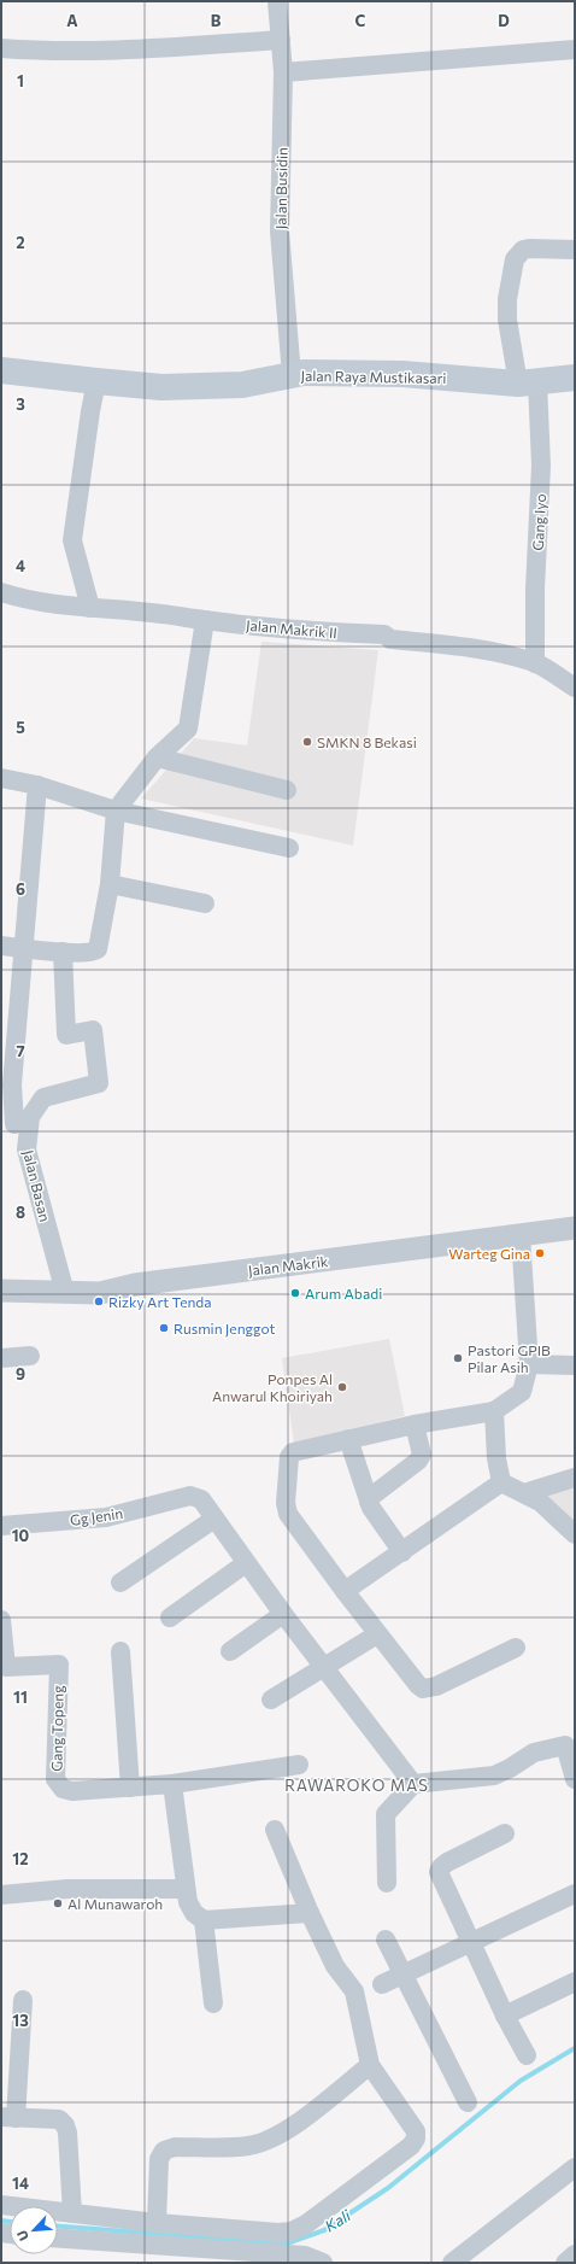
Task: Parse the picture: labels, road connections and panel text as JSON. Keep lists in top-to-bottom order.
{
  "streets": {
    "main road": ["Jalan Raya Mustikasari"],
    "street": [
      "Jalan Busidin",
      "Gang Iyo",
      "Jalan Makrik II",
      "Jalan Basan",
      "Jalan Makrik",
      "Gg Jenin",
      "Gang Topeng"
    ]
  },
  "crossings": [
    ["Jalan Busidin", "Jalan Raya Mustikasari"],
    ["Jalan Raya Mustikasari", "Gang Iyo"],
    ["Gang Iyo", "Jalan Makrik II"],
    ["Jalan Basan", "Jalan Makrik"]
  ],
  "districts": ["RAWAROKO MAS"],
  "water": ["Kali"],
  "places": [
    "SMKN 8 Bekasi",
    "Warteg Gina",
    "Arum Abadi",
    "Rizky Art Tenda",
    "Rusmin Jenggot",
    "Pastori GPIB Pilar Asih",
    "Ponpes Al Anwarul Khoiriyah",
    "Al Munawaroh"
  ],
  "north": "bottom left",
  "grid": {
    "columns": [
      "A",
      "B",
      "C",
      "D"
    ],
    "rows": [
      "1",
      "2",
      "3",
      "4",
      "5",
      "6",
      "7",
      "8",
      "9",
      "10",
      "11",
      "12",
      "13",
      "14"
    ]
  }
}
